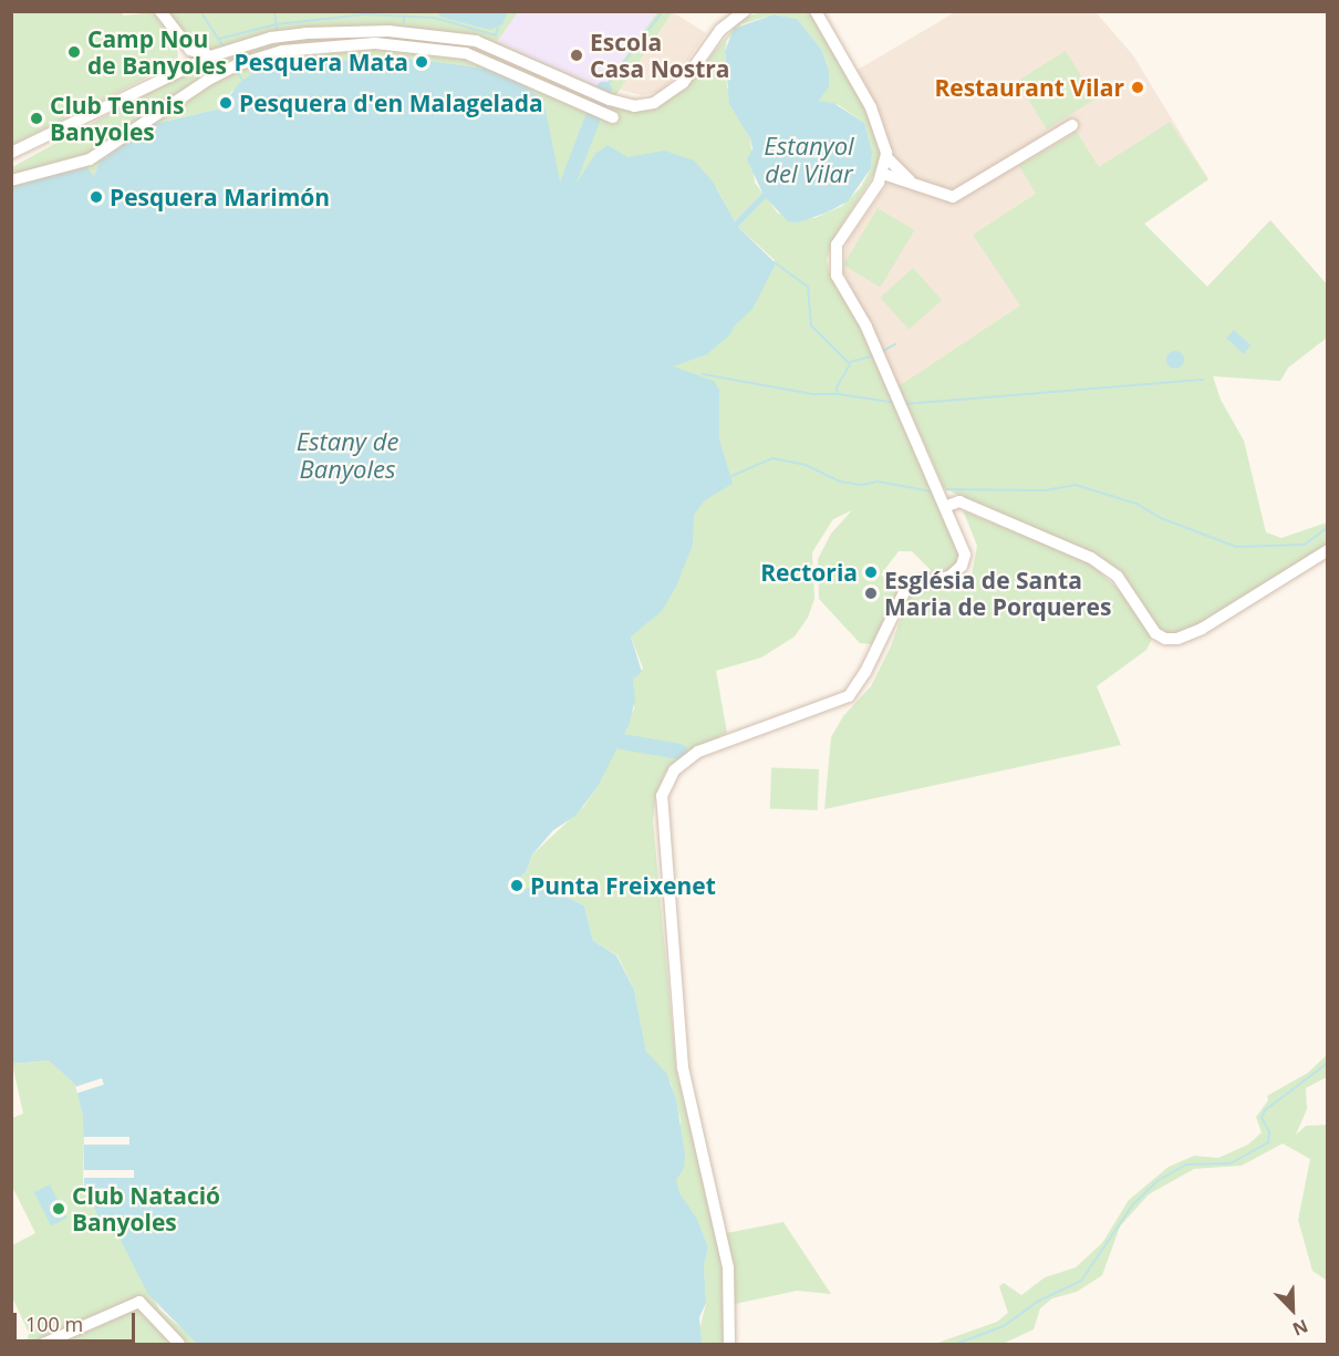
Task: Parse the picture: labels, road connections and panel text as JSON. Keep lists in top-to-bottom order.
{
  "water": ["Estanyol del Vilar", "Estany de Banyoles"],
  "places": [
    "Camp Nou de Banyoles",
    "Escola Casa Nostra",
    "Pesquera Mata",
    "Restaurant Vilar",
    "Pesquera d'en Malagelada",
    "Club Tennis Banyoles",
    "Pesquera Marimón",
    "Rectoria",
    "Església de Santa Maria de Porqueres",
    "Punta Freixenet",
    "Club Natació Banyoles"
  ],
  "scale_bar": "100 m",
  "north": "bottom right"
}
